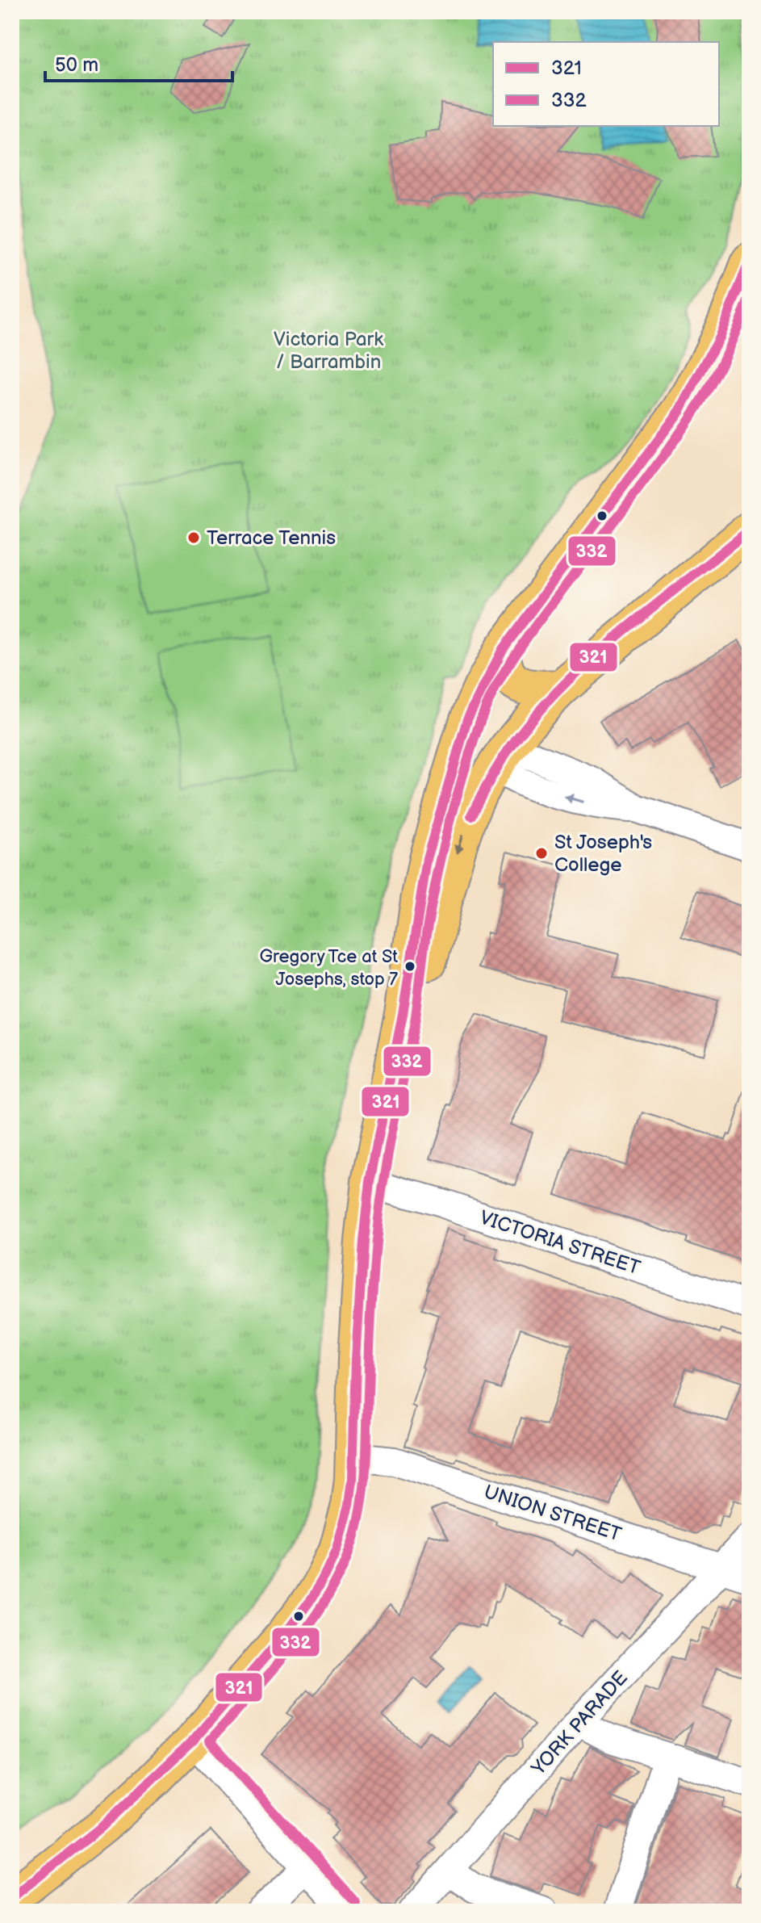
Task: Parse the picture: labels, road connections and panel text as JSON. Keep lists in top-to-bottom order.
{
  "streets": {
    "street": ["VICTORIA STREET", "UNION STREET", "YORK PARADE"]
  },
  "crossings": [
    ["UNION STREET", "YORK PARADE"]
  ],
  "parks": ["Victoria Park / Barrambin"],
  "places": ["Terrace Tennis", "St Joseph's College", "Gregory Tce at St Josephs, stop 7"],
  "lines": ["transit line 321", "transit line 332"],
  "legend": ["321", "332"],
  "scale_bar": "50 m"
}
